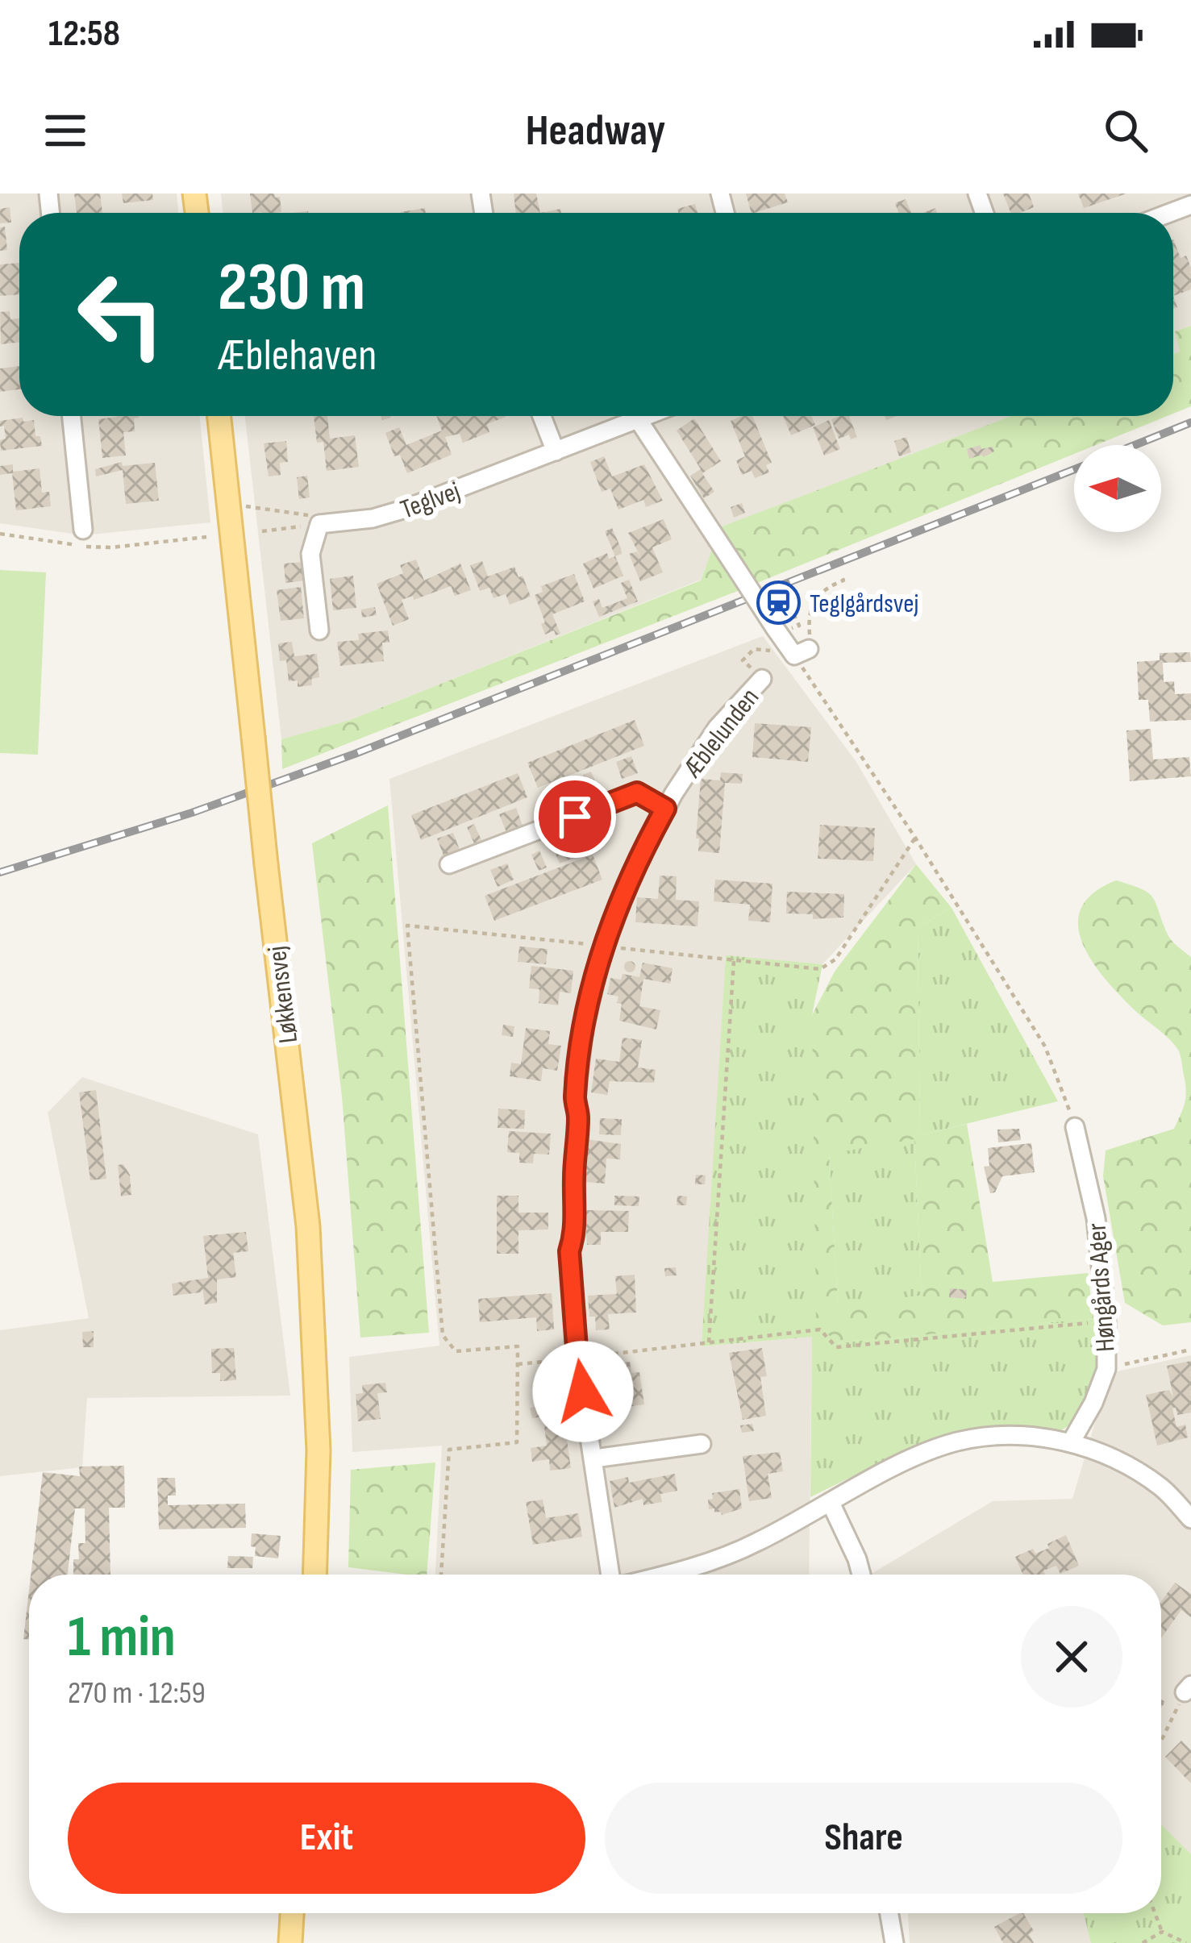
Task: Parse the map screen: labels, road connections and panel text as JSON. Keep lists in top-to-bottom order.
{
  "streets": {
    "main road": ["Løkkensvej"],
    "street": ["Teglvej", "Æblelunden", "Høngårds Ager"]
  },
  "places": {
    "station": ["Teglgårdsvej"]
  },
  "north": "left",
  "page": {
    "status": "12:58",
    "header": "Headway",
    "turn": ["230 m", "Æblehaven"],
    "heading": ["1 min", "270 m · 12:59"],
    "buttons": ["Exit", "Share"]
  }
}
